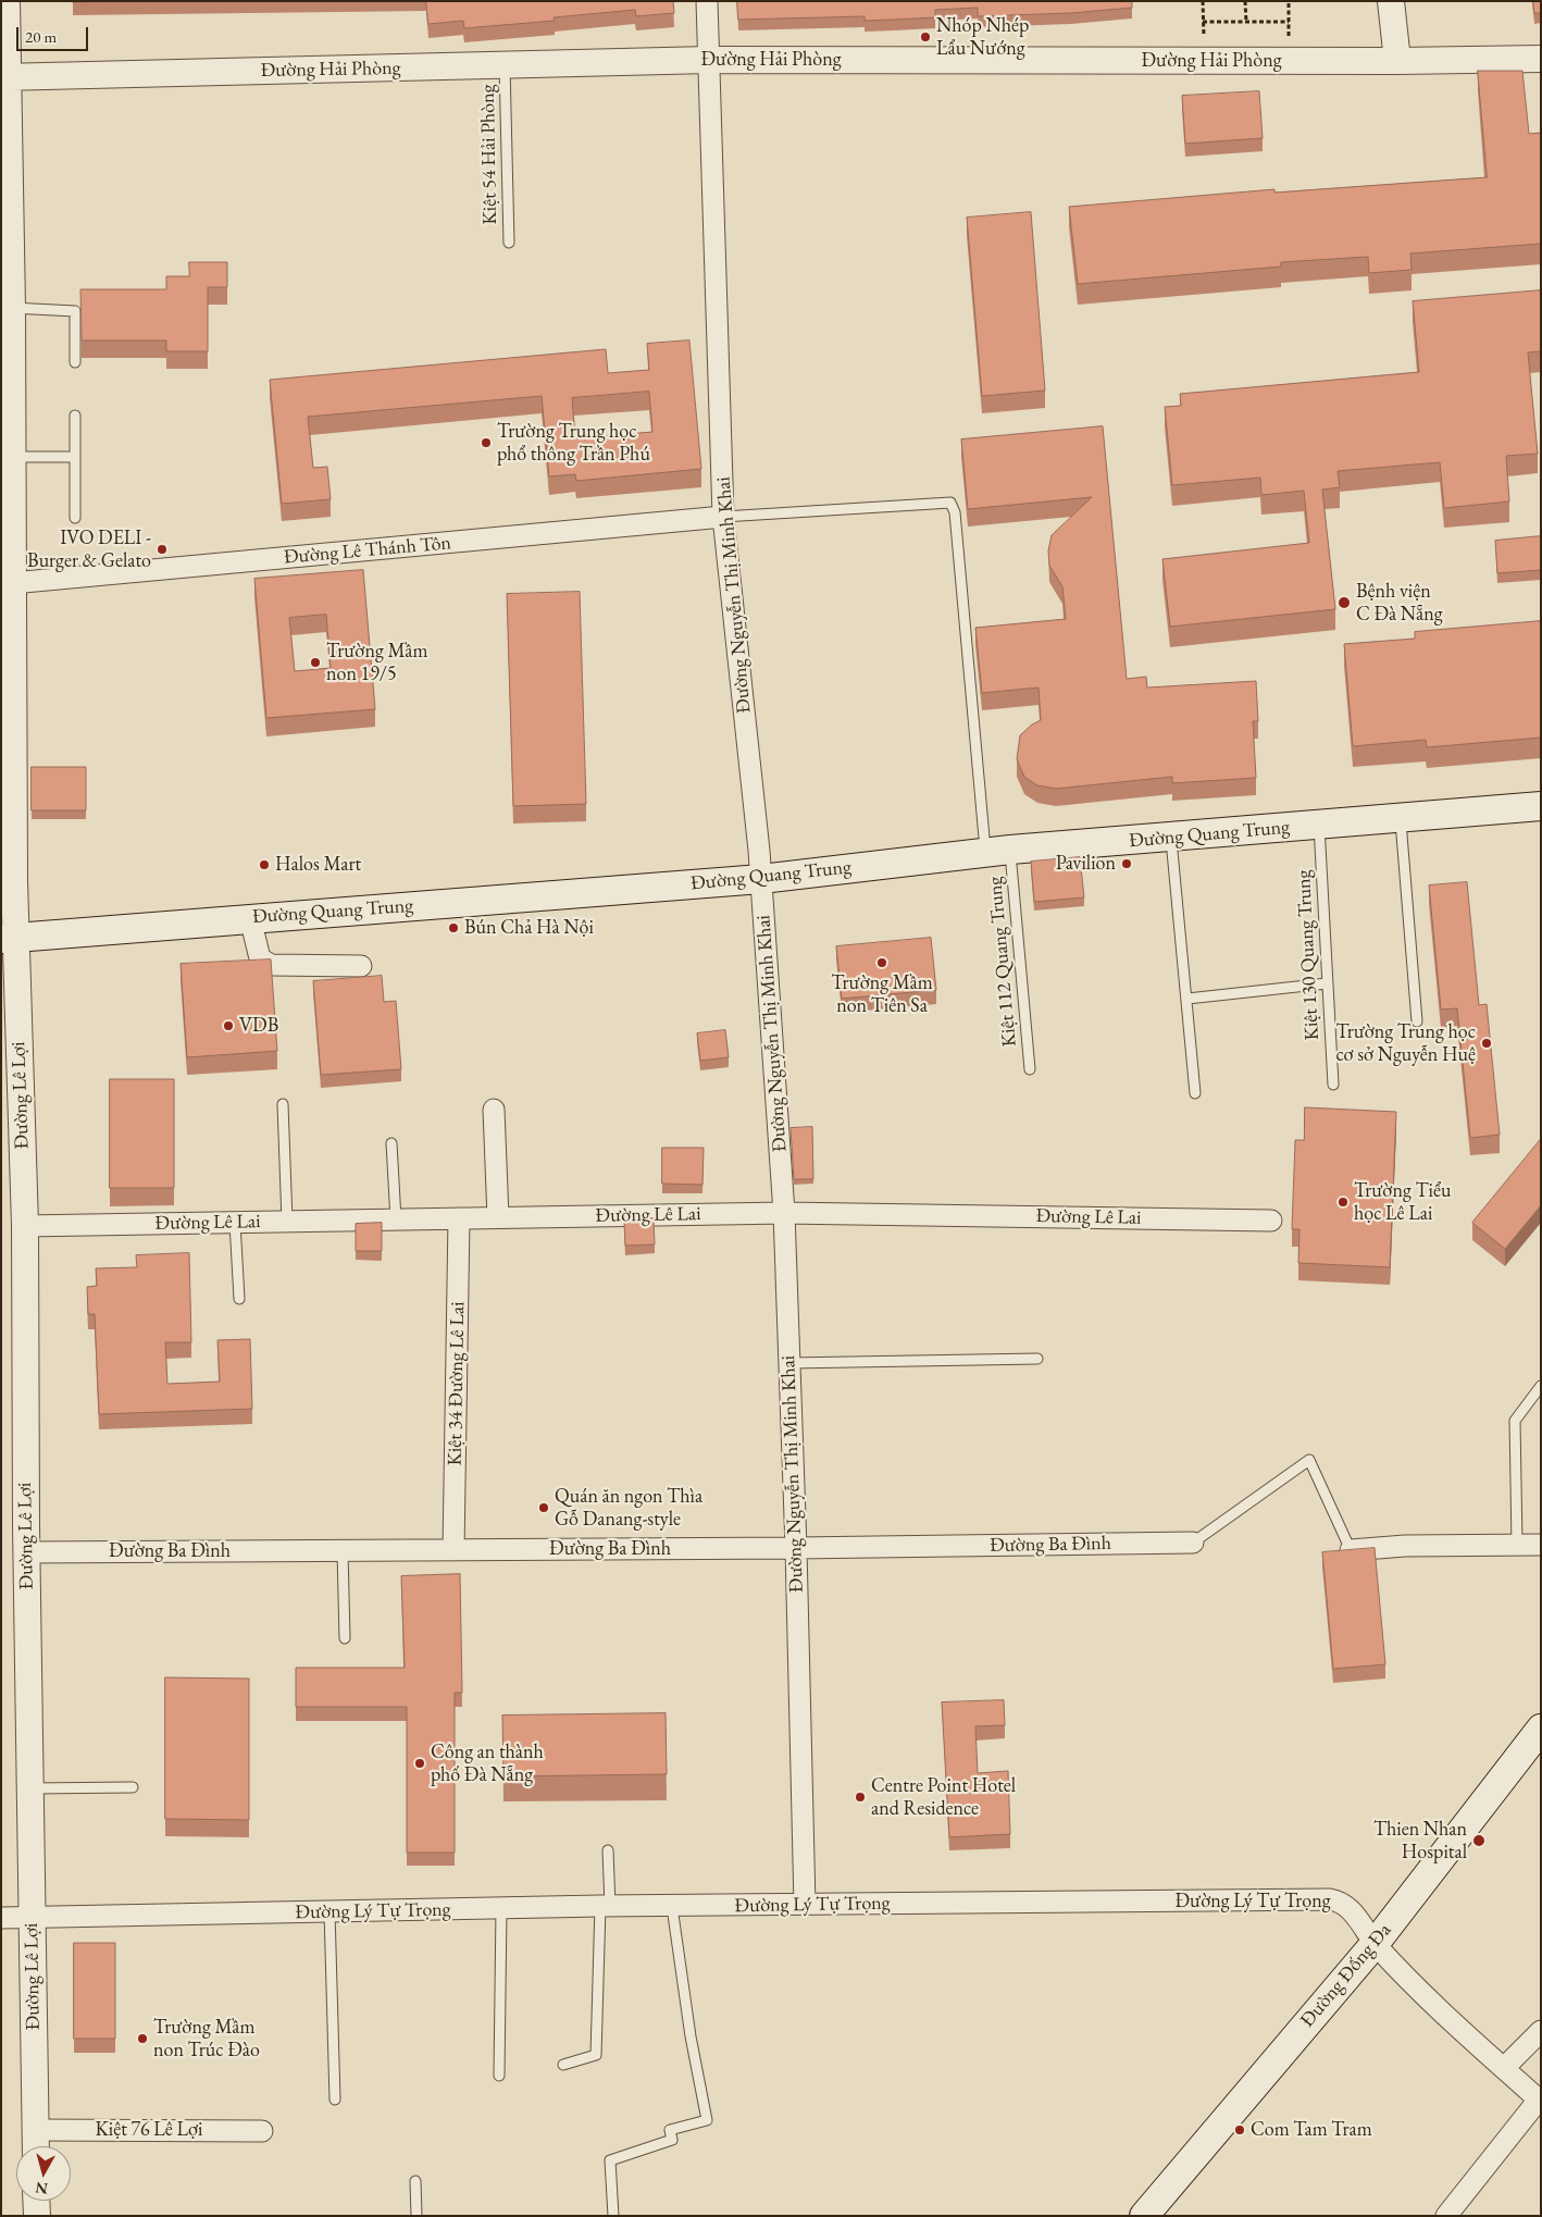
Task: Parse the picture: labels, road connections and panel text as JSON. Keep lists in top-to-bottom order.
{
  "streets": {
    "main road": ["Đường Quang Trung", "Đường Đống Đa"],
    "street": [
      "Đường Hải Phòng",
      "Đường Lê Thánh Tôn",
      "Đường Nguyễn Thị Minh Khai",
      "Đường Lê Lợi",
      "Đường Lê Lai",
      "Kiệt 34 Đường Lê Lai",
      "Đường Ba Đình",
      "Đường Lý Tự Trọng",
      "Kiệt 76 Lê Lợi"
    ],
    "lane": ["Kiệt 54 Hải Phòng", "Kiệt 130 Quang Trung", "Kiệt 112 Quang Trung"]
  },
  "crossings": [
    ["Đường Hải Phòng", "Kiệt 54 Hải Phòng"],
    ["Đường Hải Phòng", "Đường Nguyễn Thị Minh Khai"],
    ["Đường Hải Phòng", "Đường Lê Lợi"],
    ["Đường Lê Thánh Tôn", "Đường Nguyễn Thị Minh Khai"],
    ["Đường Lê Thánh Tôn", "Kiệt 112 Quang Trung"],
    ["Đường Lê Thánh Tôn", "Đường Lê Lợi"],
    ["Đường Nguyễn Thị Minh Khai", "Đường Quang Trung"],
    ["Đường Nguyễn Thị Minh Khai", "Kiệt 112 Quang Trung"],
    ["Đường Nguyễn Thị Minh Khai", "Đường Lê Lai"],
    ["Đường Nguyễn Thị Minh Khai", "Đường Ba Đình"],
    ["Đường Nguyễn Thị Minh Khai", "Đường Lý Tự Trọng"],
    ["Đường Quang Trung", "Kiệt 130 Quang Trung"],
    ["Đường Quang Trung", "Kiệt 112 Quang Trung"],
    ["Đường Quang Trung", "Đường Lê Lợi"],
    ["Đường Lê Lợi", "Đường Lê Lai"],
    ["Đường Lê Lợi", "Đường Ba Đình"],
    ["Đường Lê Lợi", "Đường Lý Tự Trọng"],
    ["Đường Lê Lợi", "Kiệt 76 Lê Lợi"],
    ["Đường Lê Lai", "Kiệt 34 Đường Lê Lai"],
    ["Kiệt 34 Đường Lê Lai", "Đường Ba Đình"],
    ["Đường Lý Tự Trọng", "Đường Đống Đa"]
  ],
  "places": [
    "Nhóp Nhép Lẩu Nướng",
    "Trường Trung học phổ thông Trần Phú",
    "IVO DELI - Burger & Gelato",
    "Bệnh viện C Đà Nẵng",
    "Trường Mầm non 19/5",
    "Pavilion",
    "Halos Mart",
    "Bún Chả Hà Nội",
    "Trường Mầm non Tiên Sa",
    "VDB",
    "Trường Trung học cơ sở Nguyễn Huệ",
    "Trường Tiểu học Lê Lai",
    "Quán ăn ngon Thìa Gỗ Danang-style",
    "Công an thành phố Đà Nẵng",
    "Centre Point Hotel and Residence",
    "Thien Nhan Hospital",
    "Trường Mầm non Trúc Đào",
    "Com Tam Tram"
  ],
  "scale_bar": "20 m",
  "north": "bottom"
}
